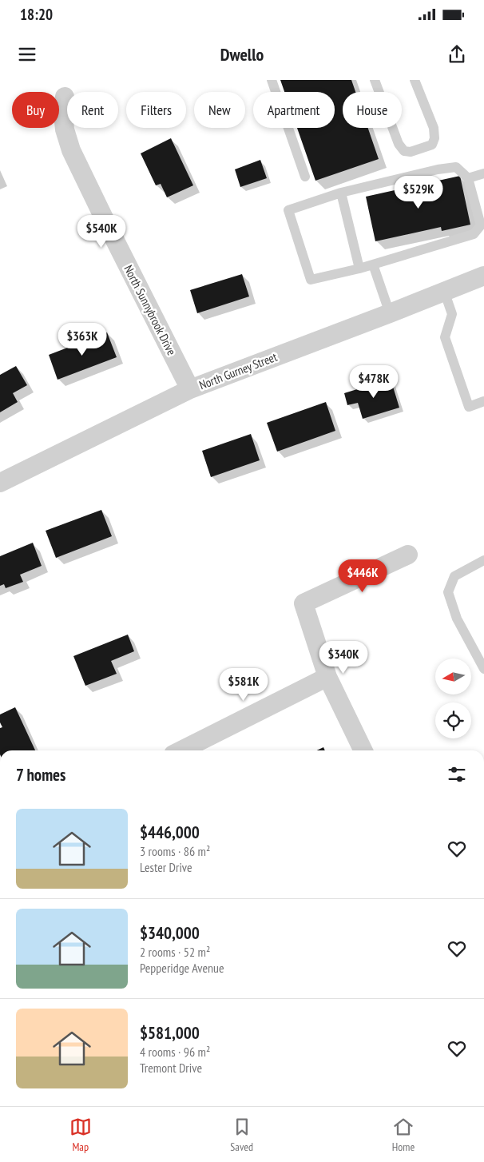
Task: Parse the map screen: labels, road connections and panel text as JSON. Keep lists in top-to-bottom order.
{
  "streets": {
    "street": ["North Sunnybrook Drive", "North Gurney Street"]
  },
  "crossings": [
    ["North Sunnybrook Drive", "North Gurney Street"]
  ],
  "north": "left",
  "page": {
    "status": "18:20",
    "header": "Dwello",
    "chip": [
      "Buy",
      "Rent",
      "Filters",
      "New",
      "Apartment",
      "House"
    ],
    "price": [
      "$529K",
      "$540K",
      "$363K",
      "$478K",
      "$446K",
      "$340K",
      "$581K"
    ],
    "heading": "7 homes",
    "list": [
      {
        "name": "$446,000",
        "note": "3 rooms · 86 m² · Lester Drive"
      },
      {
        "name": "$340,000",
        "note": "2 rooms · 52 m² · Pepperidge Avenue"
      },
      {
        "name": "$581,000",
        "note": "4 rooms · 96 m² · Tremont Drive"
      }
    ],
    "tabs": ["Map", "Saved", "Home"]
  }
}
